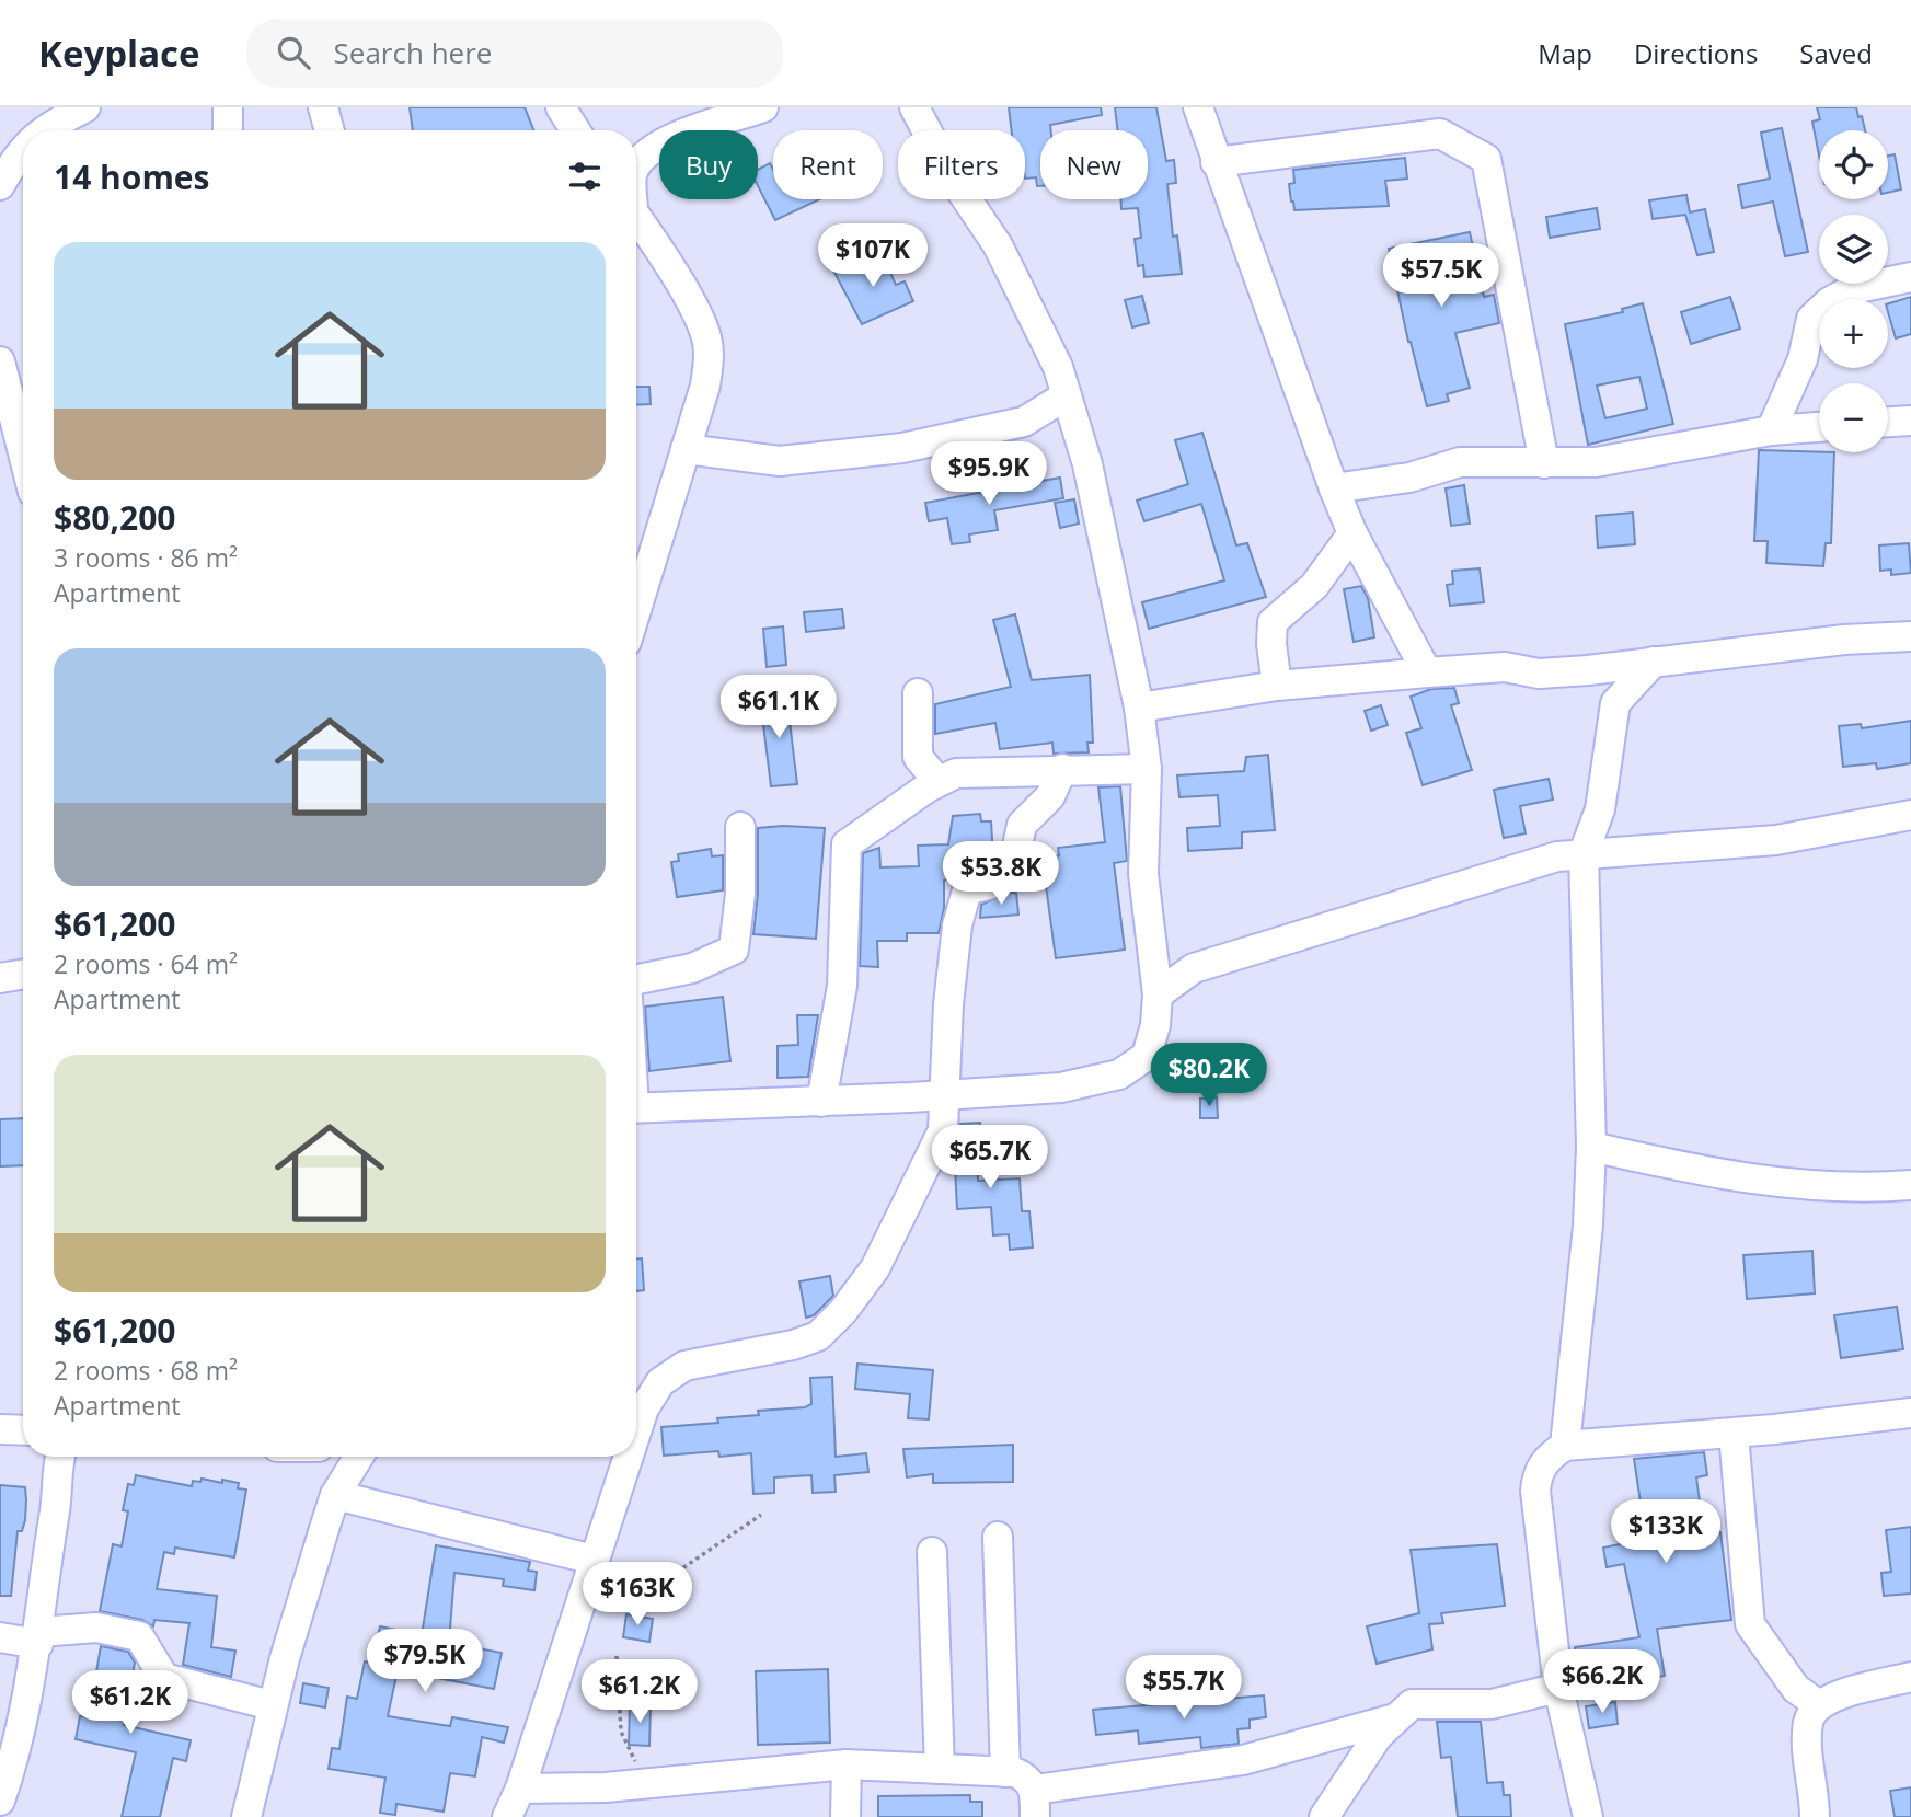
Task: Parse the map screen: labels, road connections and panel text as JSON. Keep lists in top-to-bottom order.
{
  "page": {
    "header": "Keyplace",
    "search": "Search here",
    "nav": ["Map", "Directions", "Saved"],
    "map_buttons": ["+", "−"],
    "chip": [
      "Buy",
      "Rent",
      "Filters",
      "New"
    ],
    "heading": "14 homes",
    "list": [
      {
        "name": "$80,200",
        "note": "3 rooms · 86 m² · Apartment"
      },
      {
        "name": "$61,200",
        "note": "2 rooms · 64 m² · Apartment"
      },
      {
        "name": "$61,200",
        "note": "2 rooms · 68 m² · Apartment"
      }
    ],
    "price": [
      "$107K",
      "$57.5K",
      "$95.9K",
      "$61.1K",
      "$53.8K",
      "$80.2K",
      "$65.7K",
      "$133K",
      "$163K",
      "$79.5K",
      "$66.2K",
      "$55.7K",
      "$61.2K",
      "$61.2K"
    ]
  }
}
